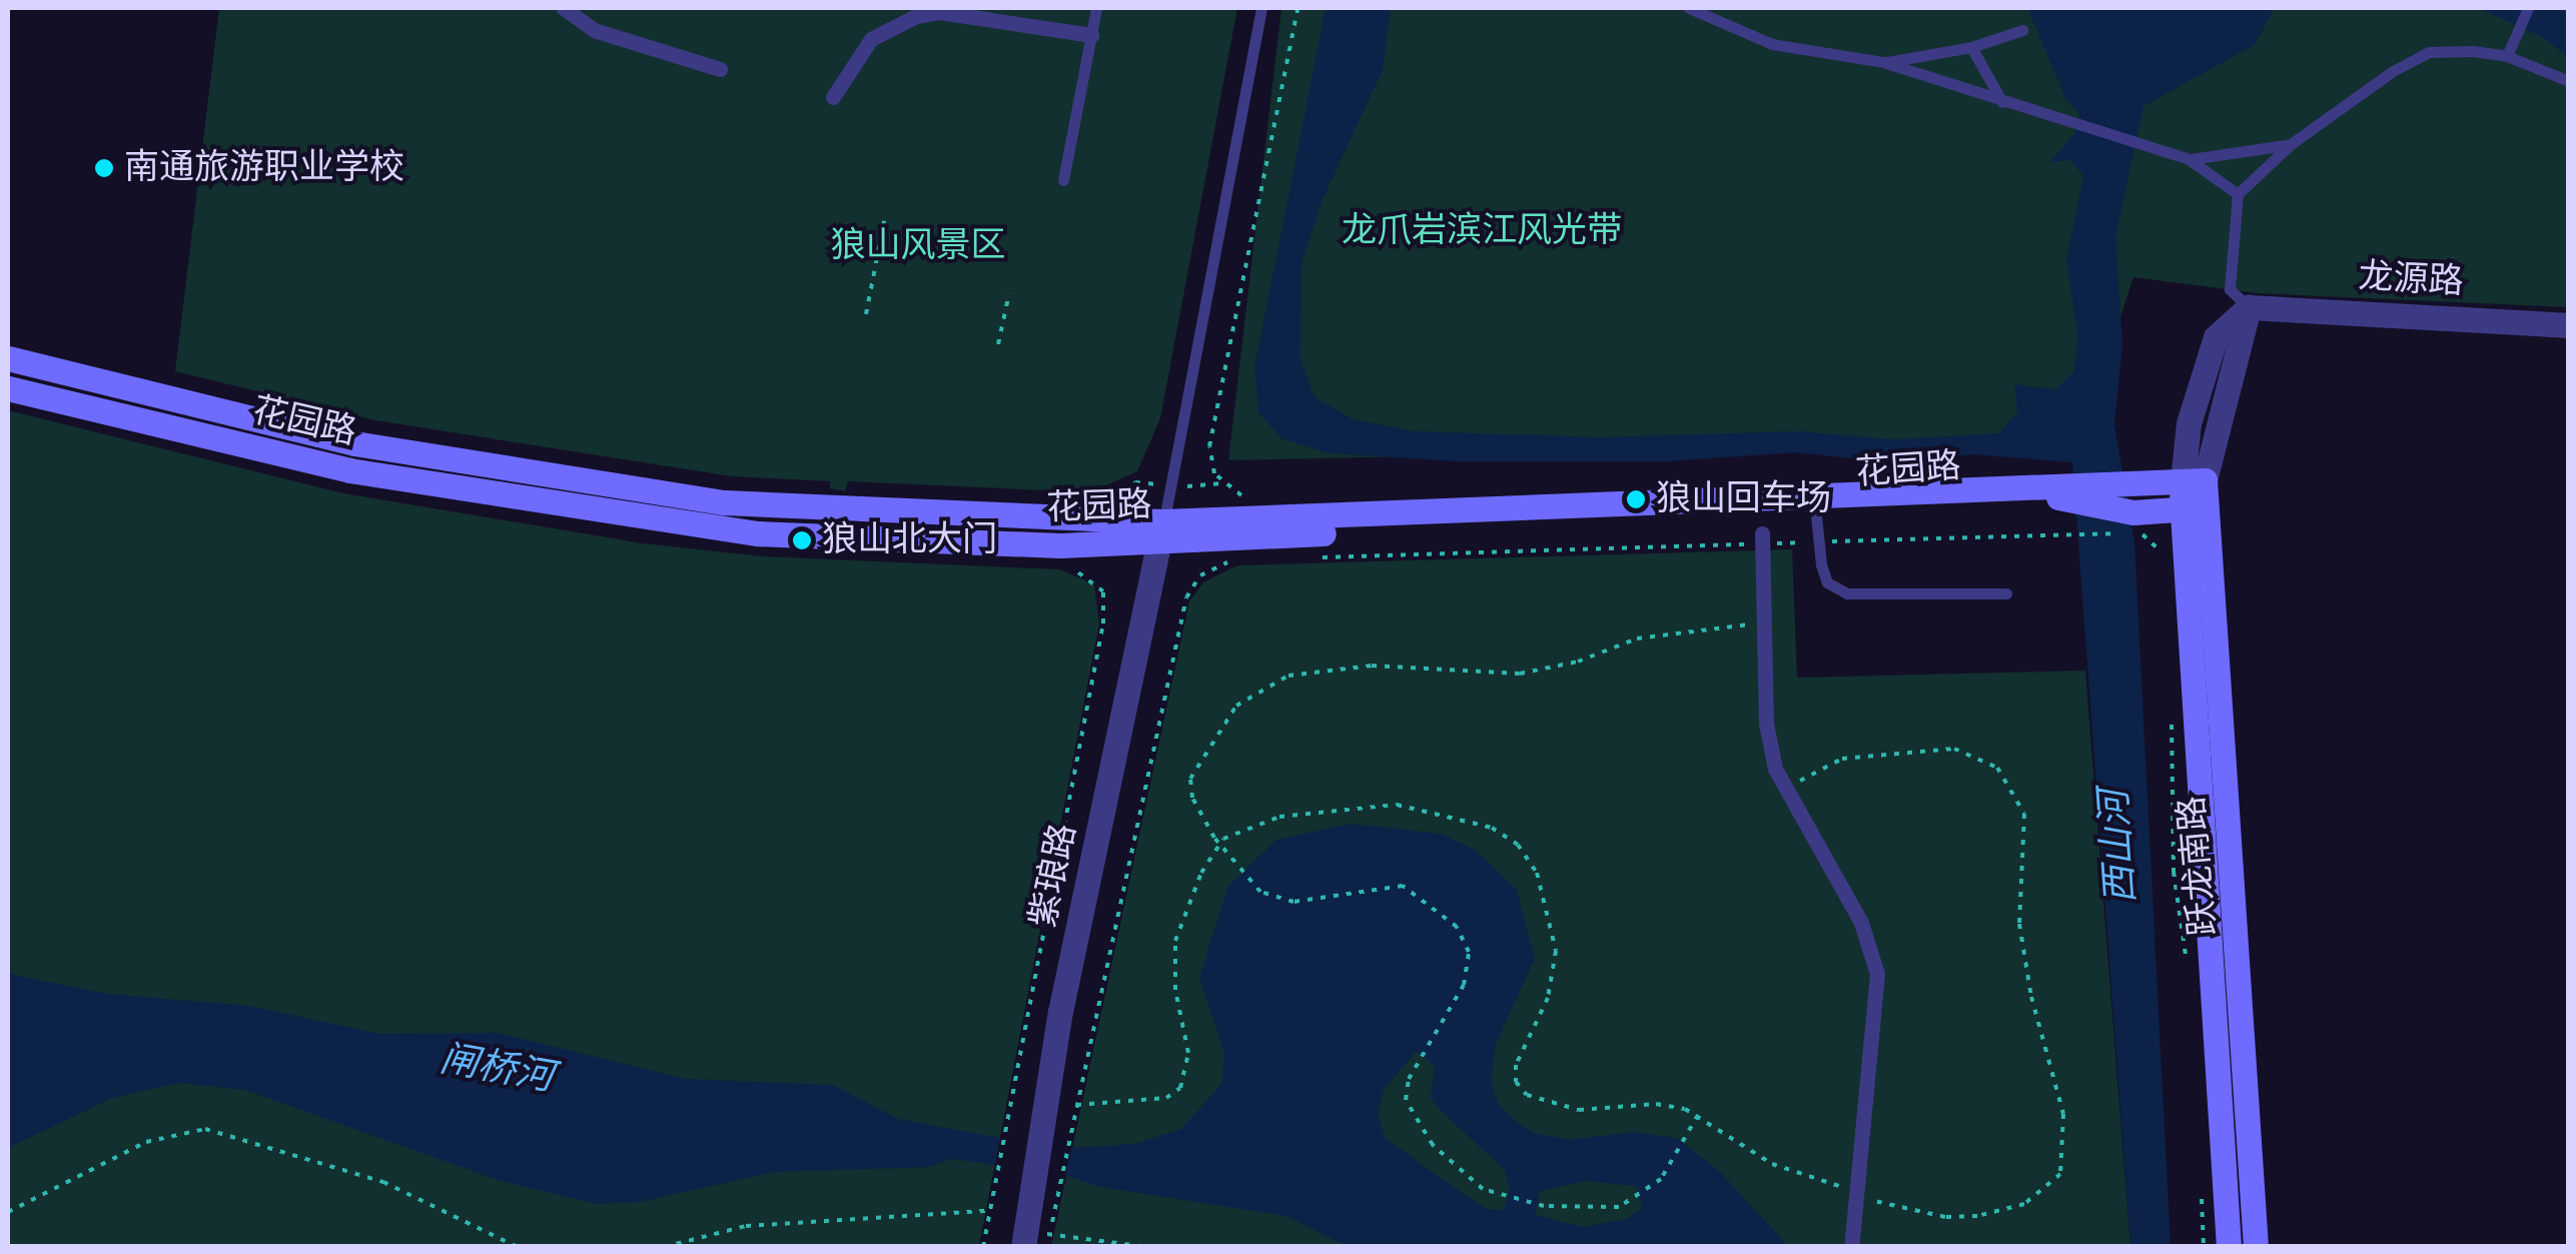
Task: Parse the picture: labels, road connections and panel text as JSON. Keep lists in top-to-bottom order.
{
  "streets": {
    "main road": ["花园路", "跃龙南路"],
    "street": ["龙源路", "紫琅路"]
  },
  "crossings": [
    ["花园路", "跃龙南路"],
    ["花园路", "紫琅路"]
  ],
  "water": ["西山河", "闸桥河"],
  "parks": ["龙爪岩滨江风光带", "狼山风景区"],
  "places": ["南通旅游职业学校", "狼山回车场", "狼山北大门"]
}
